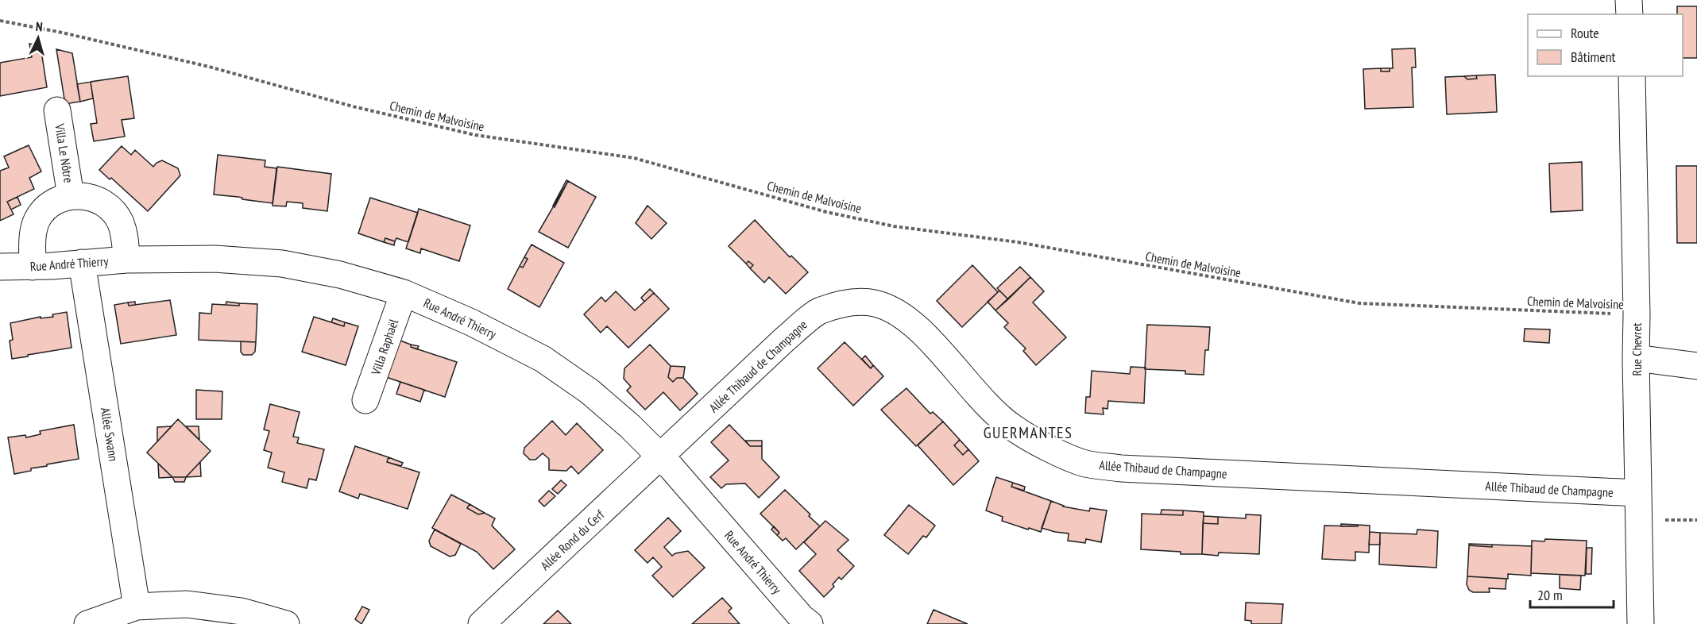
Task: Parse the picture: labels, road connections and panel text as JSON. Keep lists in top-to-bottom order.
{
  "streets": {
    "street": [
      "Villa Le Nôtre",
      "Rue André Thierry",
      "Villa Raphaël",
      "Rue Chevret",
      "Allée Thibaud de Champagne",
      "Allée Swann",
      "Allée Rond du Cerf"
    ],
    "path": ["Chemin de Malvoisine"]
  },
  "crossings": [
    ["Chemin de Malvoisine", "Rue Chevret"],
    ["Villa Le Nôtre", "Rue André Thierry"],
    ["Rue André Thierry", "Villa Raphaël"],
    ["Rue André Thierry", "Allée Thibaud de Champagne"],
    ["Rue André Thierry", "Allée Swann"],
    ["Rue André Thierry", "Allée Rond du Cerf"],
    ["Rue Chevret", "Allée Thibaud de Champagne"],
    ["Allée Thibaud de Champagne", "Allée Rond du Cerf"]
  ],
  "districts": ["GUERMANTES"],
  "legend": ["Route", "Bâtiment"],
  "scale_bar": "20 m",
  "north": "top"
}
